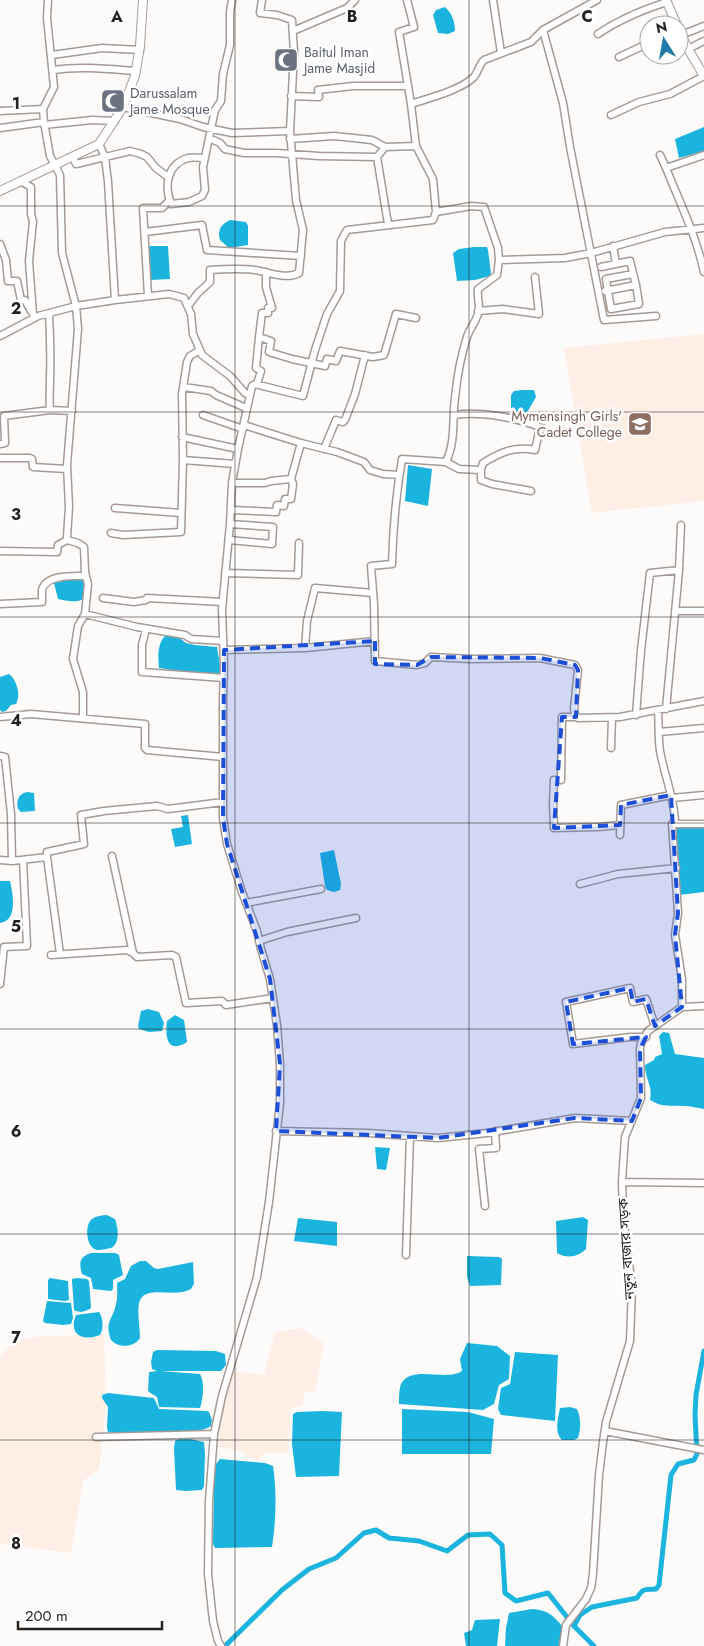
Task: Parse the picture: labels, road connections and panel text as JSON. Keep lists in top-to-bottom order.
{
  "streets": {
    "street": ["নতুন বাজার সড়ক"]
  },
  "places": {
    "mosque": ["Baitul Iman Jame Masjid", "Darussalam Jame Mosque"],
    "school or university": ["Mymensingh Girls' Cadet College"]
  },
  "scale_bar": "200 m",
  "north": "top",
  "grid": {
    "columns": ["A", "B", "C"],
    "rows": [
      "1",
      "2",
      "3",
      "4",
      "5",
      "6",
      "7",
      "8"
    ]
  }
}
